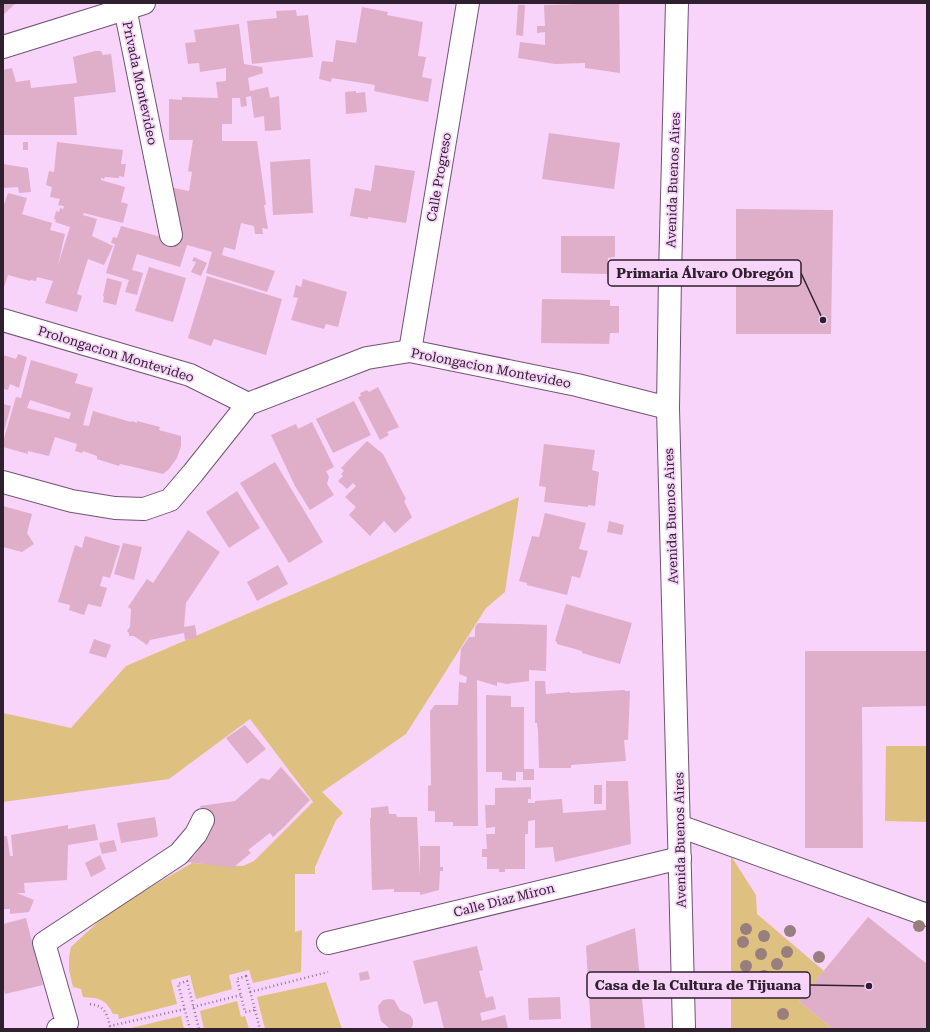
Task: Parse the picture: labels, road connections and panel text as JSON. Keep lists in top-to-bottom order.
{
  "streets": {
    "street": [
      "Privada Montevideo",
      "Calle Progreso",
      "Avenida Buenos Aires",
      "Prolongacion Montevideo",
      "Calle Diaz Miron"
    ]
  },
  "crossings": [
    ["Calle Progreso", "Prolongacion Montevideo"],
    ["Avenida Buenos Aires", "Prolongacion Montevideo"],
    ["Avenida Buenos Aires", "Calle Diaz Miron"]
  ],
  "places": ["Primaria Álvaro Obregón", "Casa de la Cultura de Tijuana"]
}
